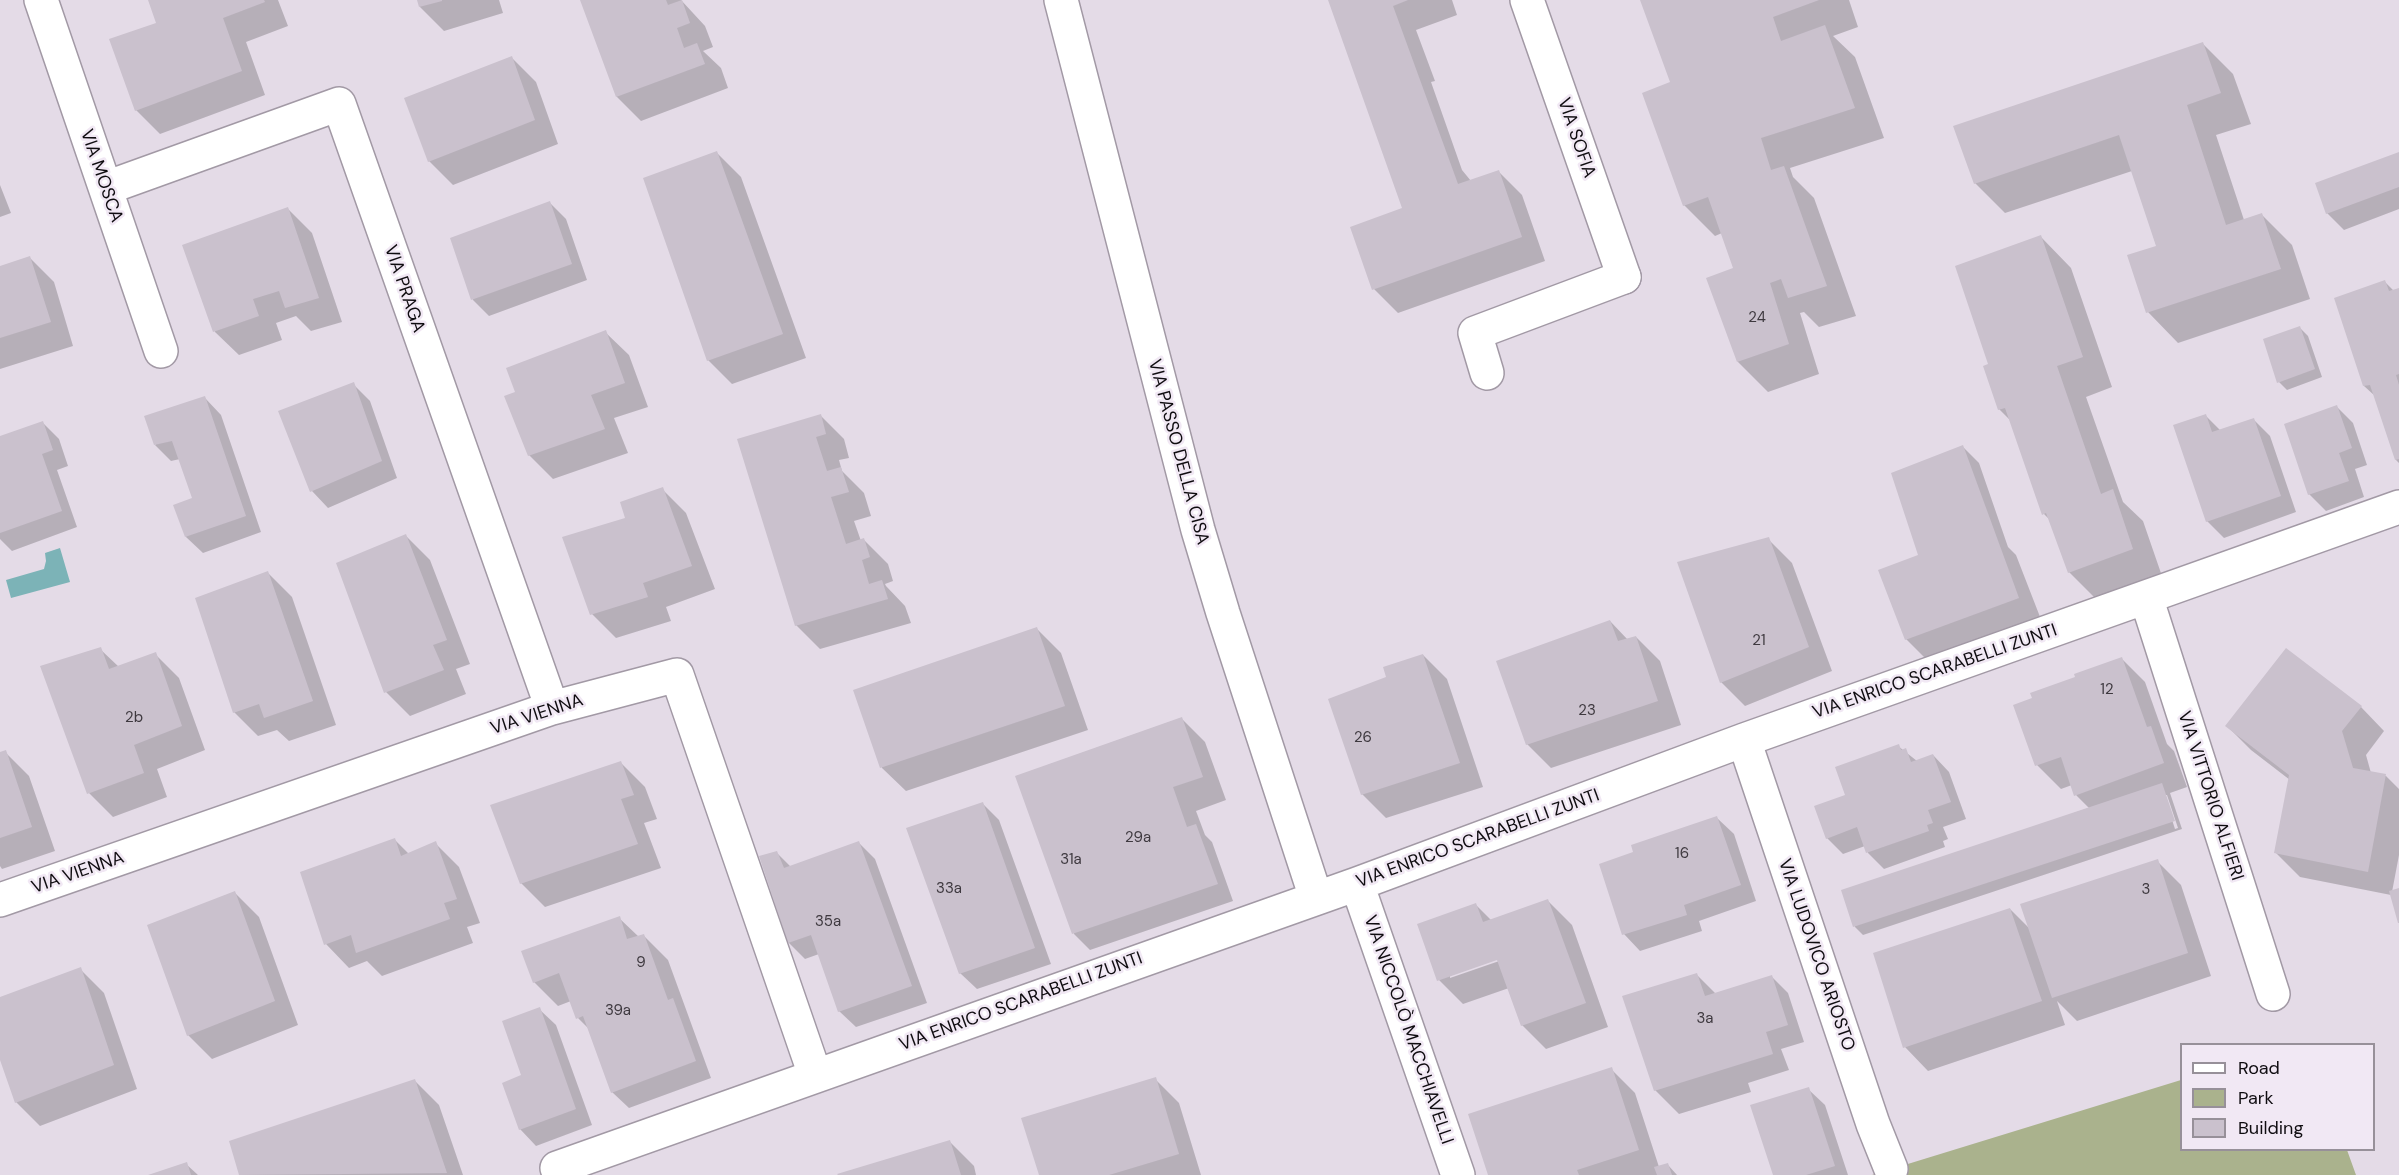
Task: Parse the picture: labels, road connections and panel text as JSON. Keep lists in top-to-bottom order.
{
  "streets": {
    "street": [
      "VIA SOFIA",
      "VIA MOSCA",
      "VIA PRAGA",
      "VIA PASSO DELLA CISA",
      "VIA ENRICO SCARABELLI ZUNTI",
      "VIA VIENNA",
      "VIA VITTORIO ALFIERI",
      "VIA LUDOVICO ARIOSTO",
      "VIA NICCOLÒ MACCHIAVELLI"
    ]
  },
  "crossings": [
    ["VIA MOSCA", "VIA PRAGA"],
    ["VIA PRAGA", "VIA VIENNA"],
    ["VIA PASSO DELLA CISA", "VIA ENRICO SCARABELLI ZUNTI"],
    ["VIA ENRICO SCARABELLI ZUNTI", "VIA VIENNA"],
    ["VIA ENRICO SCARABELLI ZUNTI", "VIA VITTORIO ALFIERI"],
    ["VIA ENRICO SCARABELLI ZUNTI", "VIA LUDOVICO ARIOSTO"],
    ["VIA ENRICO SCARABELLI ZUNTI", "VIA NICCOLÒ MACCHIAVELLI"]
  ],
  "house_numbers": [
    "24",
    "21",
    "12",
    "23",
    "2b",
    "26",
    "29a",
    "16",
    "31a",
    "33a",
    "3",
    "35a",
    "9",
    "39a",
    "3a"
  ],
  "legend": ["Road", "Park", "Building"]
}
